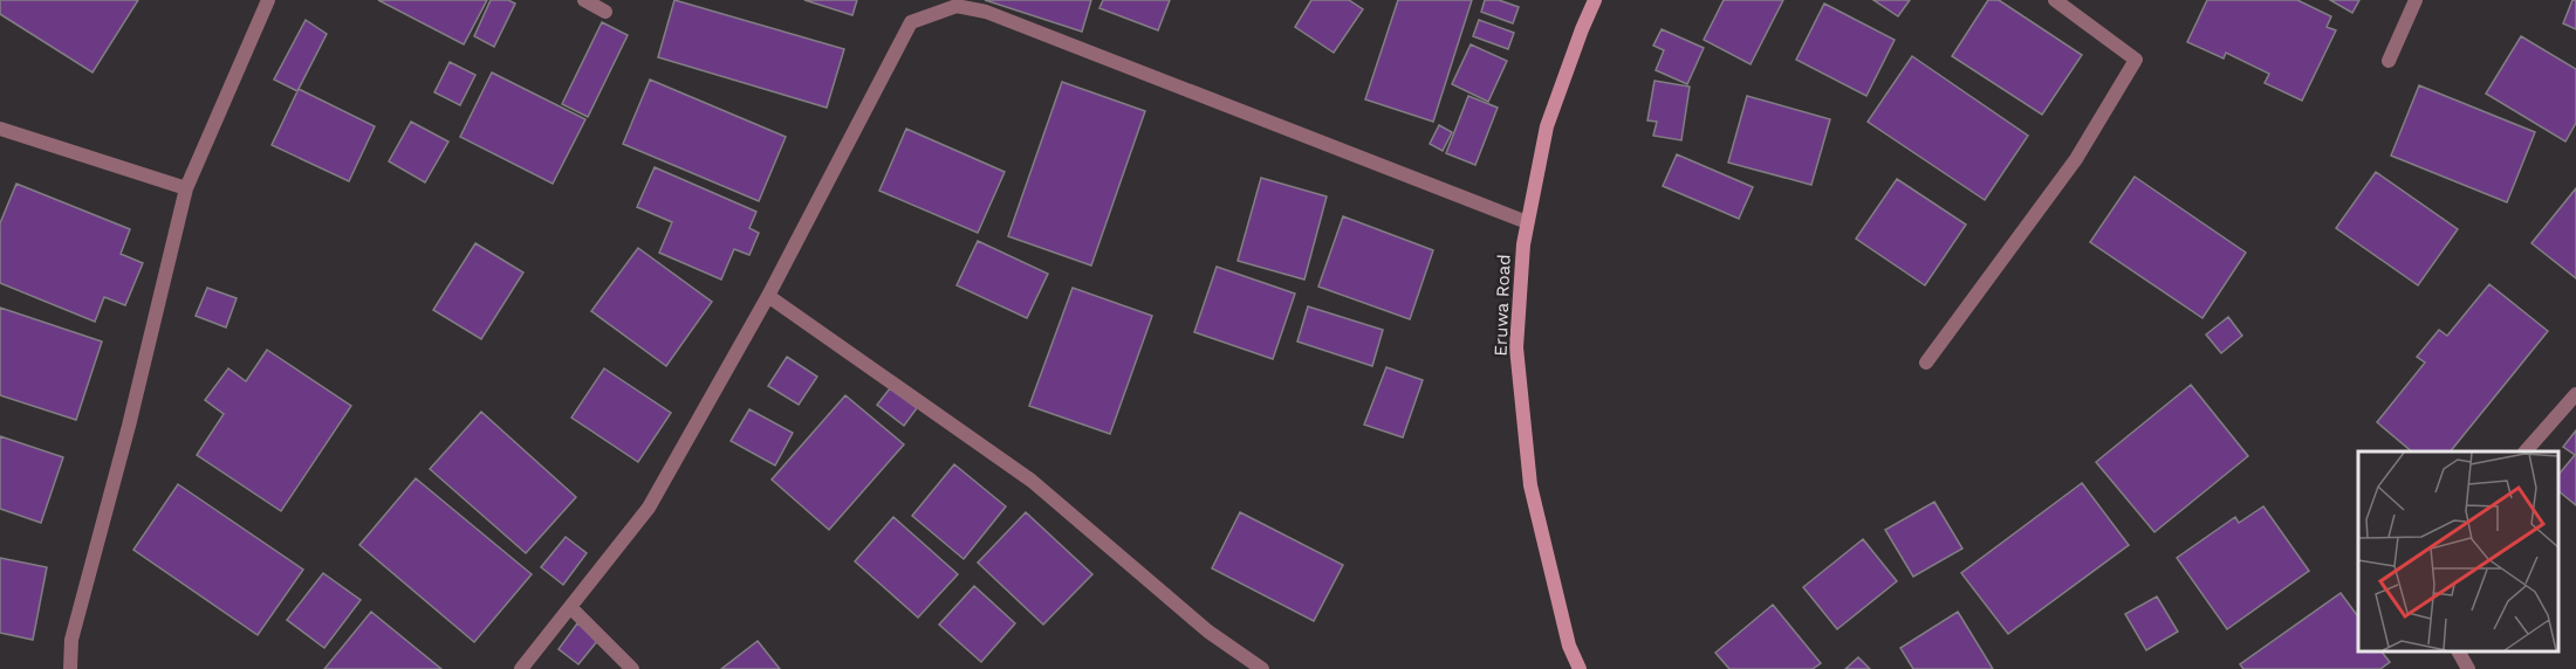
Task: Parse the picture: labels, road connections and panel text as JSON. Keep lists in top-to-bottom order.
{
  "streets": {
    "main road": ["Eruwa Road"]
  }
}
